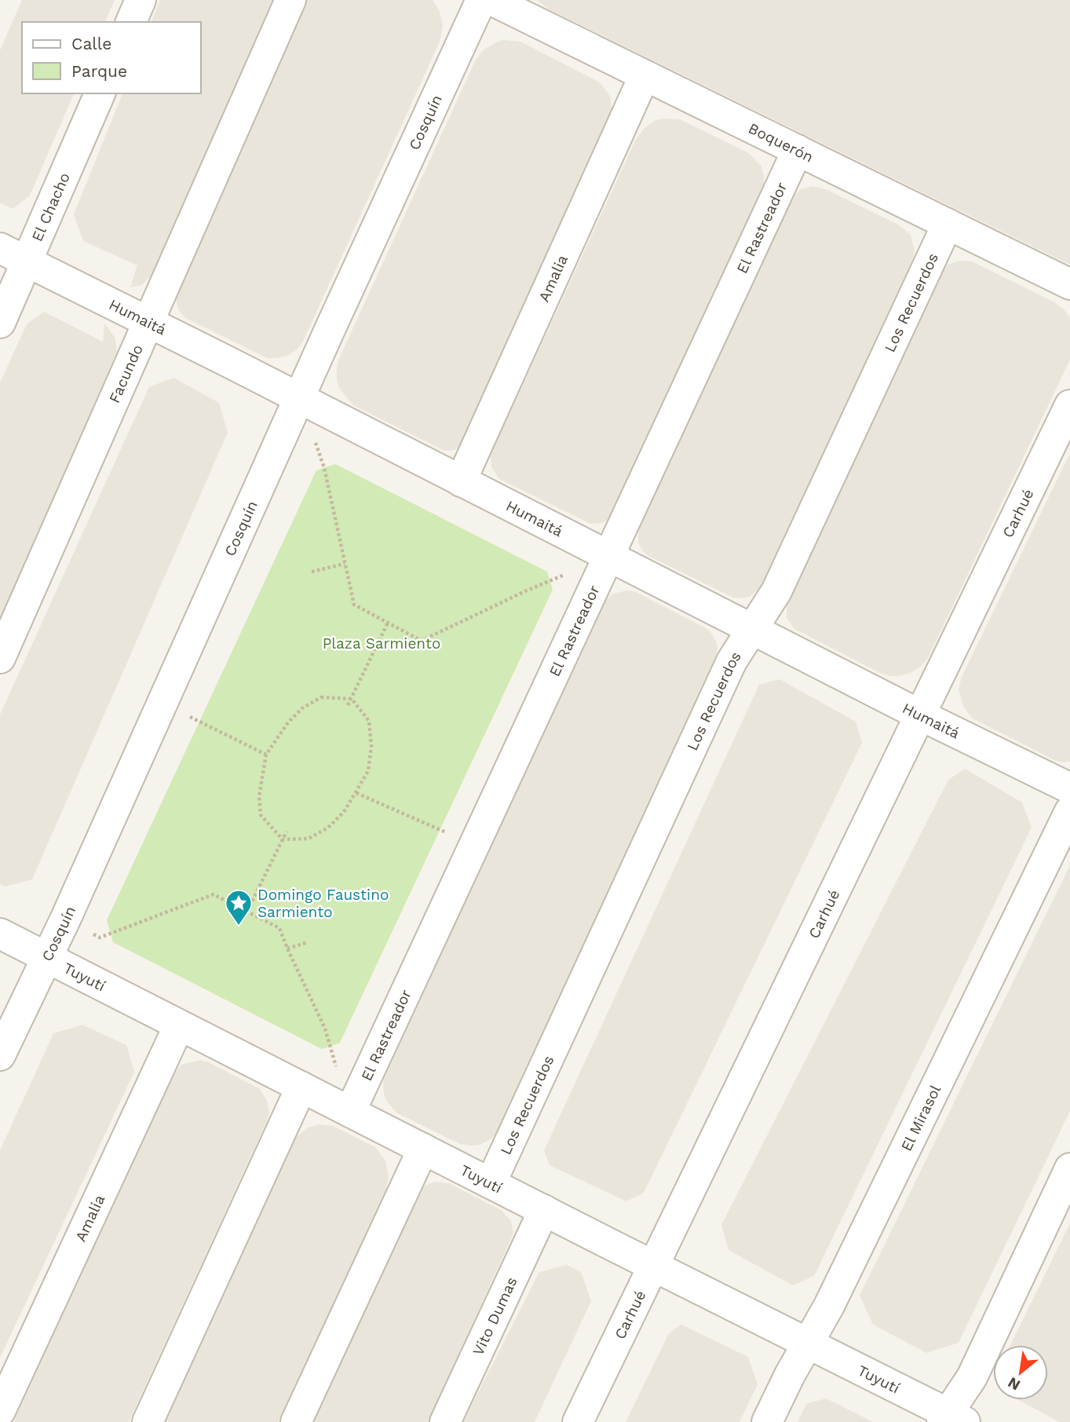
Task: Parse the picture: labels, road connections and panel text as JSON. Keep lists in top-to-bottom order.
{
  "streets": {
    "street": [
      "Cosquín",
      "Boquerón",
      "El Chacho",
      "El Rastreador",
      "Amalia",
      "Los Recuerdos",
      "Humaitá",
      "Facundo",
      "Carhué",
      "Tuyutí",
      "El Mirasol",
      "Vito Dumas"
    ]
  },
  "crossings": [
    ["Cosquín", "Humaitá"],
    ["Cosquín", "Tuyutí"],
    ["Boquerón", "El Rastreador"],
    ["Boquerón", "Amalia"],
    ["Boquerón", "Los Recuerdos"],
    ["El Chacho", "Humaitá"],
    ["El Rastreador", "Humaitá"],
    ["El Rastreador", "Tuyutí"],
    ["Amalia", "Humaitá"],
    ["Amalia", "Tuyutí"],
    ["Los Recuerdos", "Humaitá"],
    ["Los Recuerdos", "Tuyutí"],
    ["Humaitá", "Facundo"],
    ["Humaitá", "Carhué"],
    ["Carhué", "Tuyutí"],
    ["Tuyutí", "El Mirasol"],
    ["Tuyutí", "Vito Dumas"]
  ],
  "parks": ["Plaza Sarmiento"],
  "places": {
    "place": ["Domingo Faustino Sarmiento"]
  },
  "legend": ["Calle", "Parque"],
  "north": "bottom left"
}
